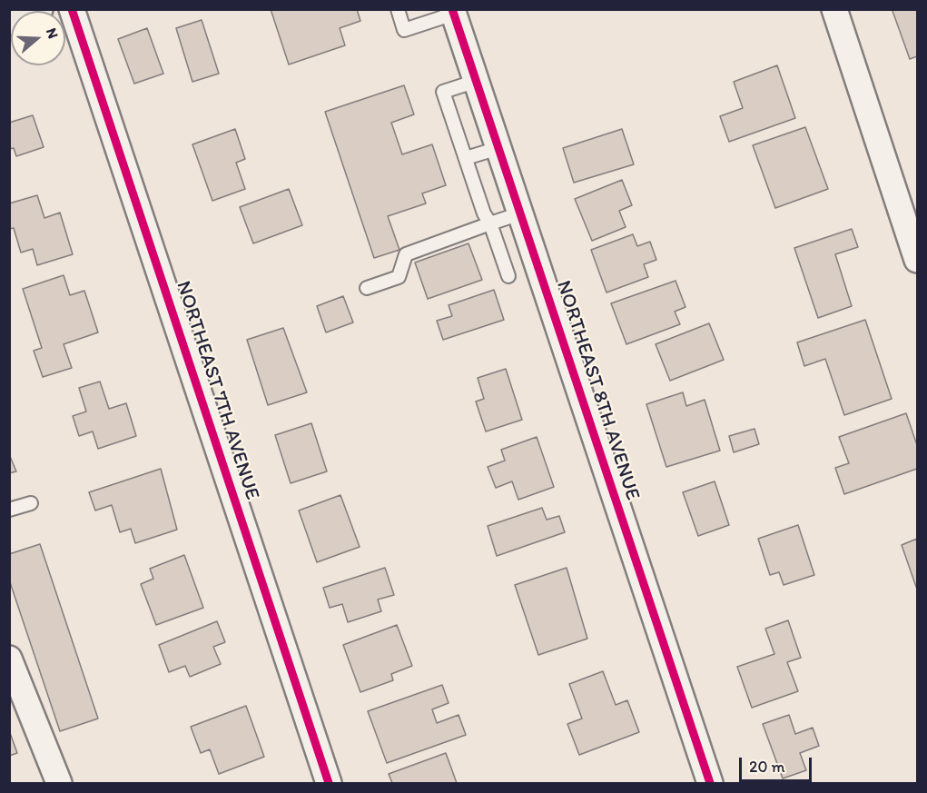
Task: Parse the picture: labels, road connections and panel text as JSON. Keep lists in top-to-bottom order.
{
  "streets": {
    "street": ["NORTHEAST 7TH AVENUE", "NORTHEAST 8TH AVENUE"]
  },
  "scale_bar": "20 m",
  "north": "right"
}
